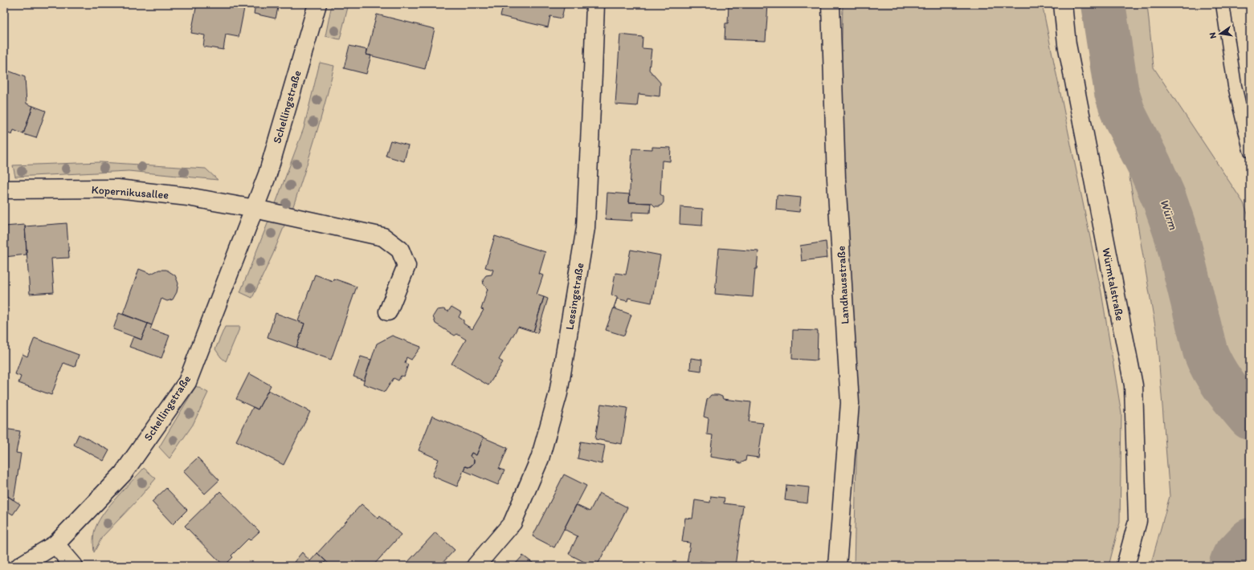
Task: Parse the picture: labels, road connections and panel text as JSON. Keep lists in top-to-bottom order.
{
  "streets": {
    "street": [
      "Schellingstraße",
      "Kopernikusallee",
      "Würmtalstraße",
      "Landhausstraße",
      "Lessingstraße"
    ]
  },
  "crossings": [
    ["Schellingstraße", "Kopernikusallee"]
  ],
  "water": ["Würm"],
  "north": "left"
}
